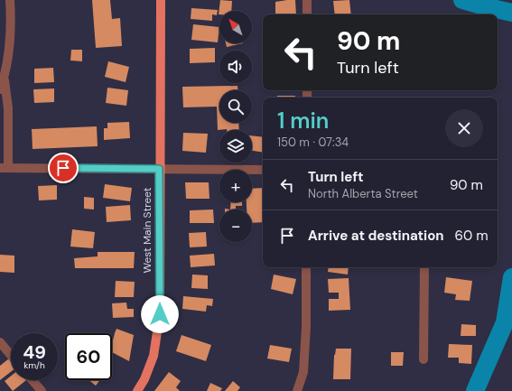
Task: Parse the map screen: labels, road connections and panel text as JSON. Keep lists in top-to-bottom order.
{
  "streets": {
    "main road": ["West Main Street"]
  },
  "north": "top left",
  "page": {
    "map_buttons": ["+", "−"],
    "turn": ["90 m", "Turn left"],
    "heading": ["1 min", "150 m · 07:34"],
    "list": [
      {
        "name": "Turn left",
        "note": "North Alberta Street",
        "value": "90 m"
      },
      {
        "name": "Arrive at destination",
        "value": "60 m"
      }
    ],
    "speed": "49 km/h",
    "limit": "60"
  }
}
